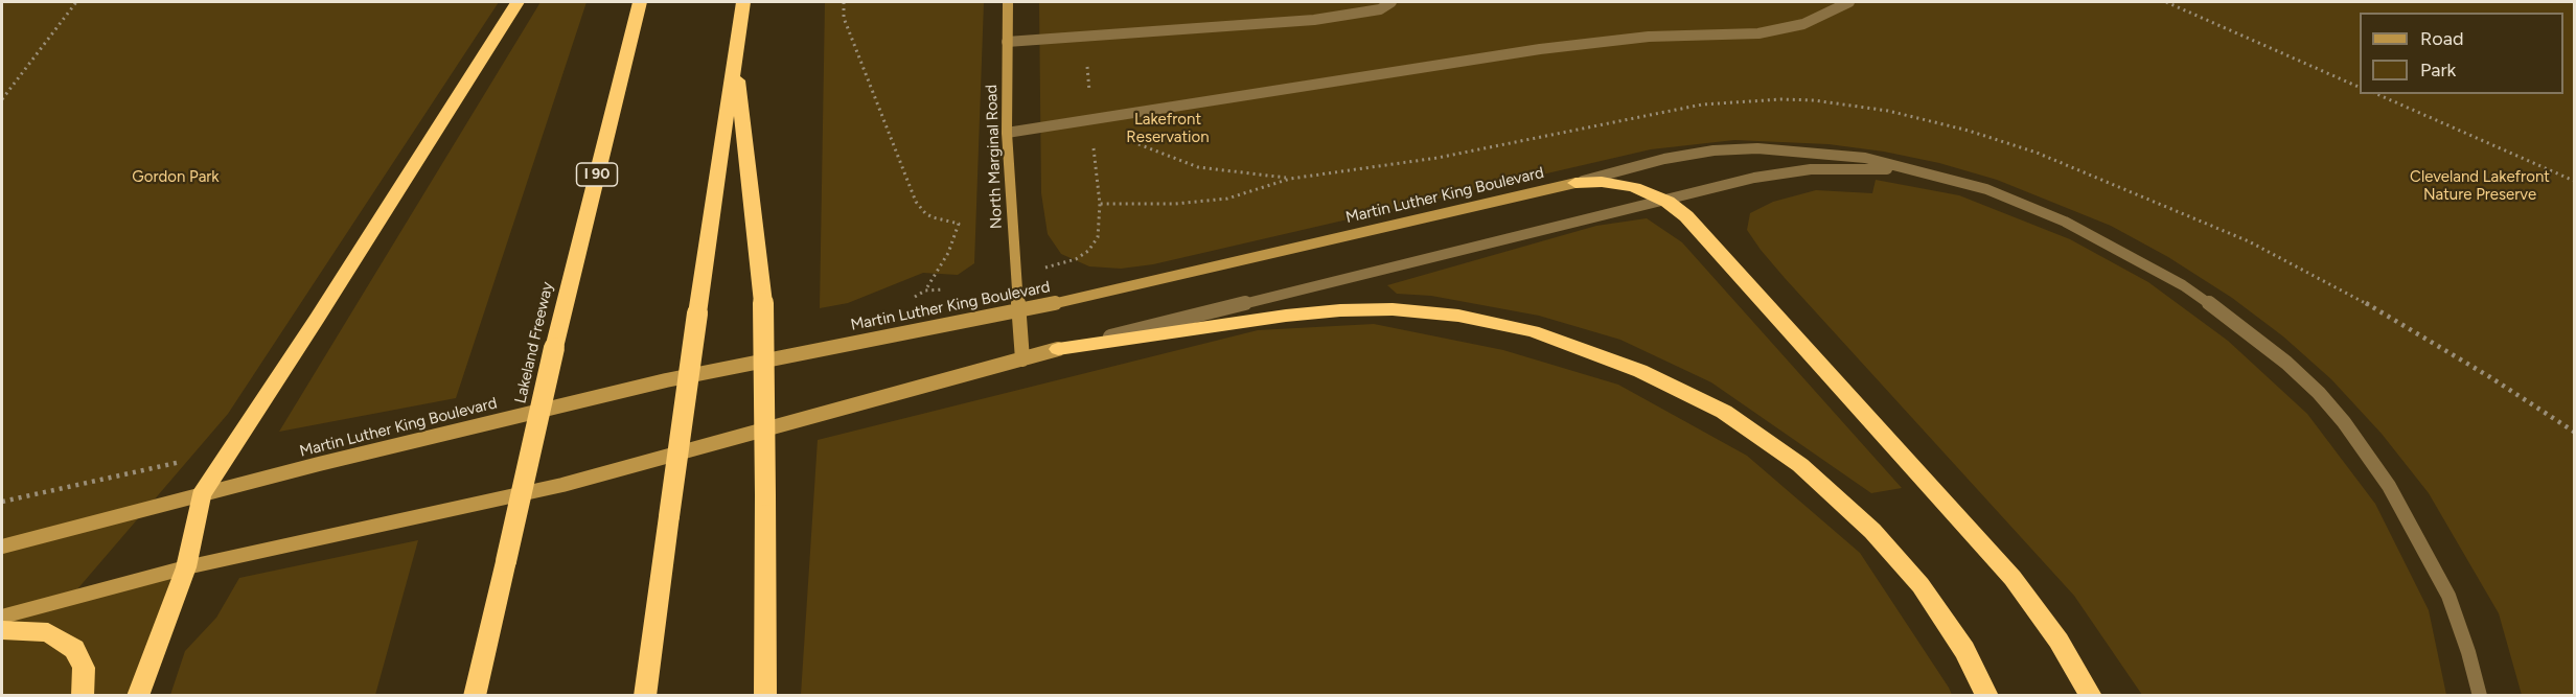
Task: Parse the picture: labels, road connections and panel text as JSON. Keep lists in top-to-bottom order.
{
  "streets": {
    "highway": ["I 90", "Lakeland Freeway"],
    "main road": ["North Marginal Road", "Martin Luther King Boulevard"]
  },
  "crossings": [
    ["North Marginal Road", "Martin Luther King Boulevard"]
  ],
  "parks": ["Lakefront Reservation", "Gordon Park", "Cleveland Lakefront Nature Preserve"],
  "legend": ["Road", "Park"]
}
